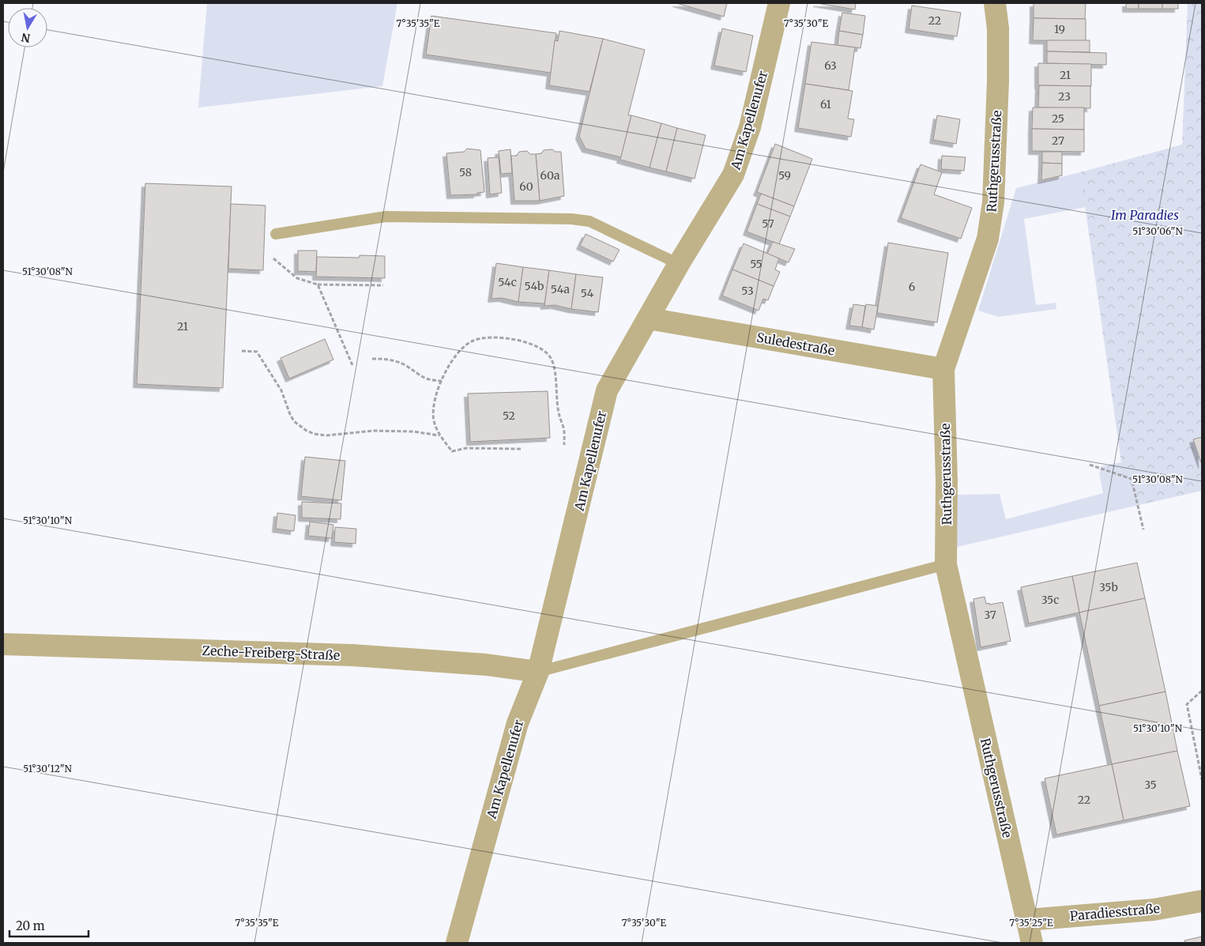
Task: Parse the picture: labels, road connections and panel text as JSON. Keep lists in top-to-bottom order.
{
  "streets": {
    "street": [
      "Am Kapellenufer",
      "Ruthgerusstraße",
      "Suledestraße",
      "Zeche-Freiberg-Straße",
      "Paradiesstraße"
    ]
  },
  "crossings": [
    ["Am Kapellenufer", "Suledestraße"],
    ["Am Kapellenufer", "Zeche-Freiberg-Straße"],
    ["Ruthgerusstraße", "Suledestraße"],
    ["Ruthgerusstraße", "Paradiesstraße"]
  ],
  "parks": ["Im Paradies"],
  "house_numbers": [
    "22",
    "19",
    "63",
    "21",
    "23",
    "61",
    "25",
    "27",
    "58",
    "60a",
    "59",
    "60",
    "57",
    "55",
    "54c",
    "54b",
    "6",
    "54a",
    "53",
    "54",
    "21",
    "52",
    "35b",
    "35c",
    "37",
    "35",
    "22"
  ],
  "scale_bar": "20 m",
  "north": "bottom",
  "coordinates": [
    "7°35'35\"E",
    "7°35'30\"E",
    "51°30'06\"N",
    "51°30'08\"N",
    "51°30'10\"N",
    "51°30'12\"N",
    "7°35'25\"E"
  ]
}
